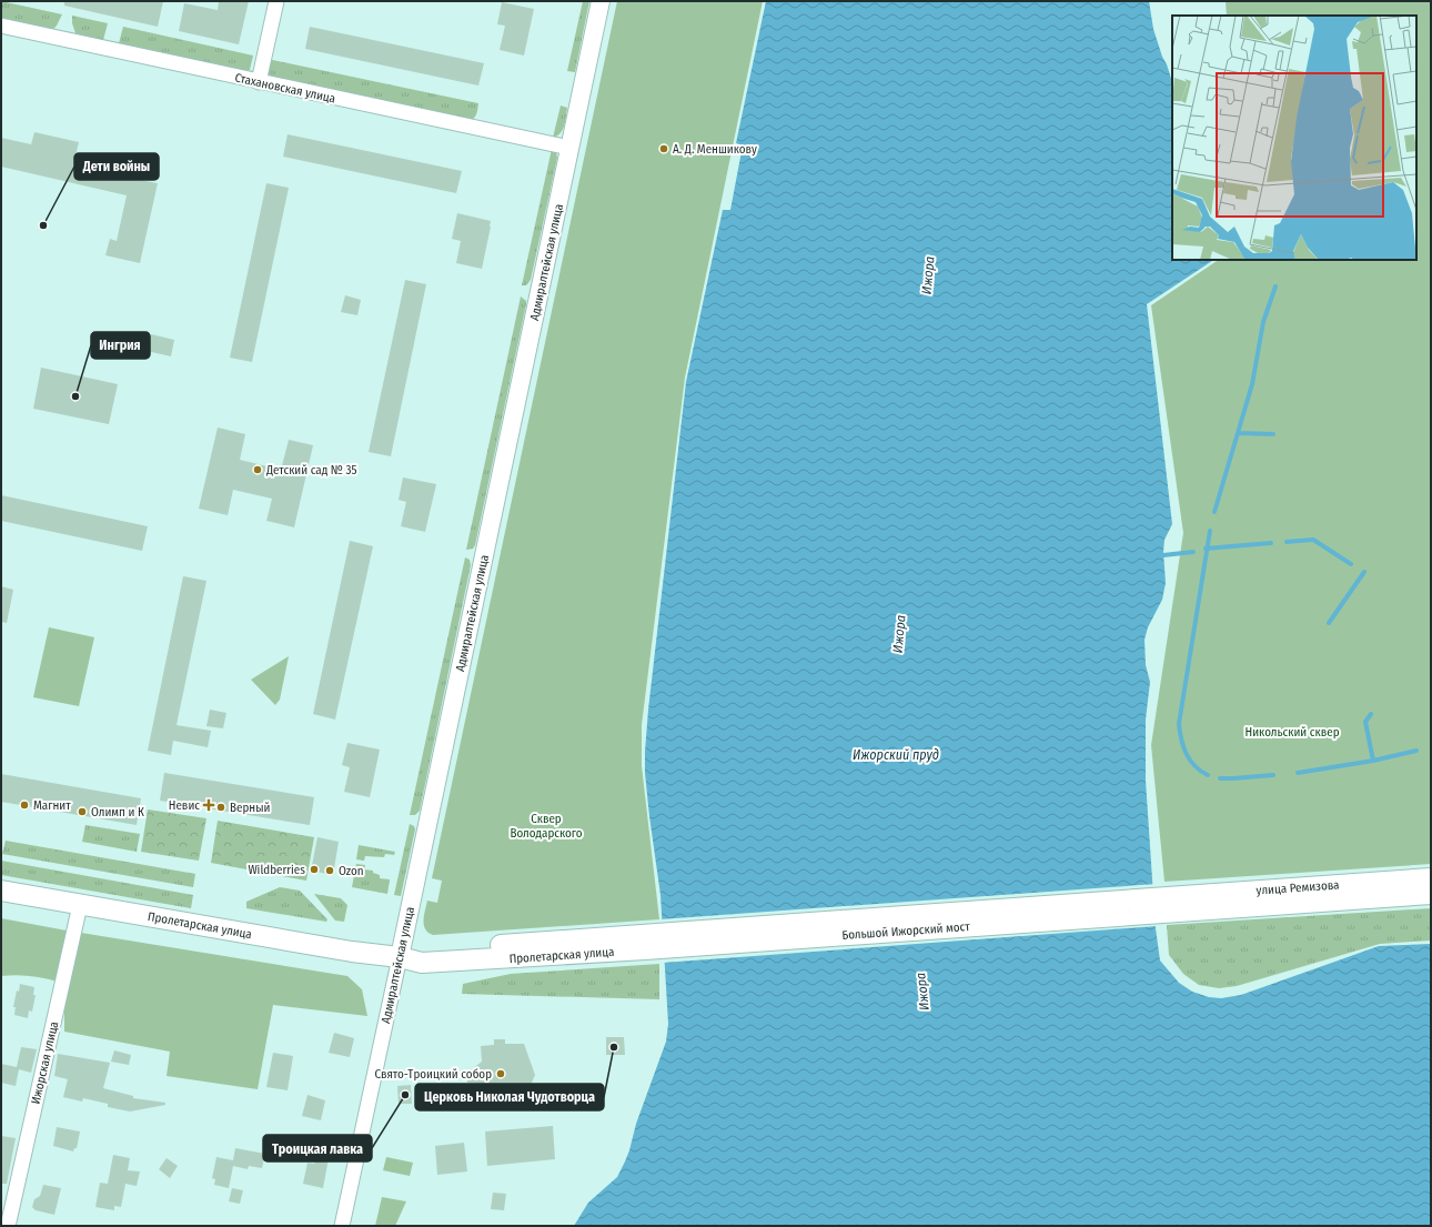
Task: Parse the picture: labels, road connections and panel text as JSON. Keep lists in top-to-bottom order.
{
  "streets": {
    "main road": ["улица Ремизова", "Пролетарская улица", "Большой Ижорский мост"],
    "street": ["Стахановская улица", "Адмиралтейская улица", "Ижорская улица"]
  },
  "crossings": [
    ["Стахановская улица", "Адмиралтейская улица"],
    ["Адмиралтейская улица", "Пролетарская улица"],
    ["улица Ремизова", "Большой Ижорский мост"],
    ["Пролетарская улица", "Большой Ижорский мост"],
    ["Пролетарская улица", "Ижорская улица"]
  ],
  "water": ["Ижора", "Ижорский пруд"],
  "parks": ["Никольский сквер", "Сквер Володарского"],
  "places": {
    "other": [
      "А. Д. Меншикову",
      "Дети войны",
      "Ингрия",
      "Детский сад № 35",
      "Магнит",
      "Верный",
      "Олимп и К",
      "Wildberries",
      "Ozon",
      "Церковь Николая Чудотворца",
      "Свято-Троицкий собор",
      "Троицкая лавка"
    ],
    "health": ["Невис"]
  }
}
